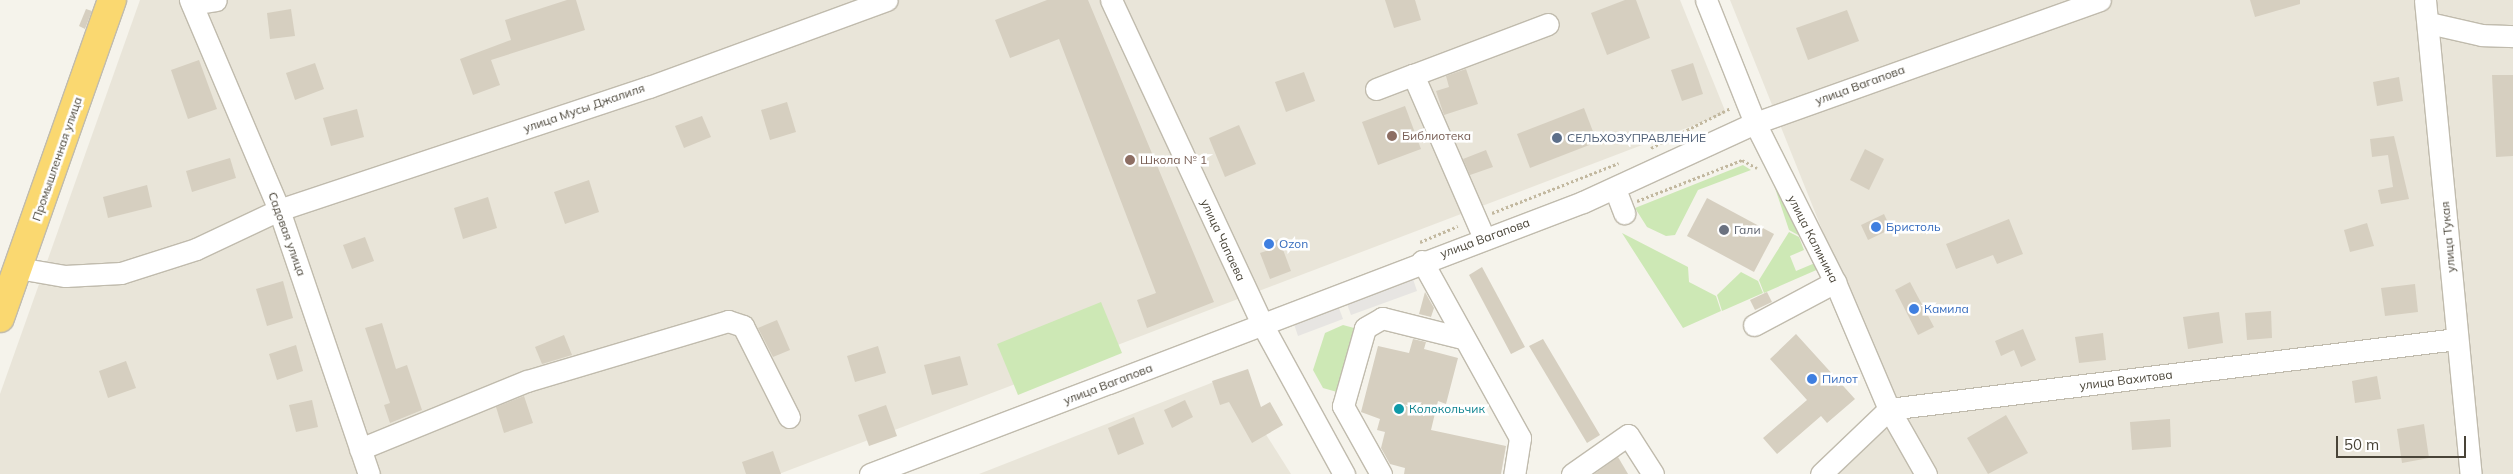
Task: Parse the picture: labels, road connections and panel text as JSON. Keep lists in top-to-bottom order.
{
  "streets": {
    "highway": ["Промышленная улица"],
    "street": [
      "улица Вагапова",
      "улица Мусы Джалиля",
      "Садовая улица",
      "улица Тукая",
      "улица Калинина",
      "улица Чапаева",
      "улица Вахитова"
    ]
  },
  "crossings": [
    ["улица Вагапова", "улица Калинина"],
    ["улица Вагапова", "улица Чапаева"],
    ["улица Мусы Джалиля", "Промышленная улица"],
    ["улица Мусы Джалиля", "Садовая улица"],
    ["улица Тукая", "улица Вахитова"],
    ["улица Калинина", "улица Вахитова"]
  ],
  "places": [
    "Библиотека",
    "СЕЛЬХОЗУПРАВЛЕНИЕ",
    "Школа № 1",
    "Бристоль",
    "Гали",
    "Ozon",
    "Камила",
    "Пилот",
    "Колокольчик"
  ],
  "scale_bar": "50 m"
}
